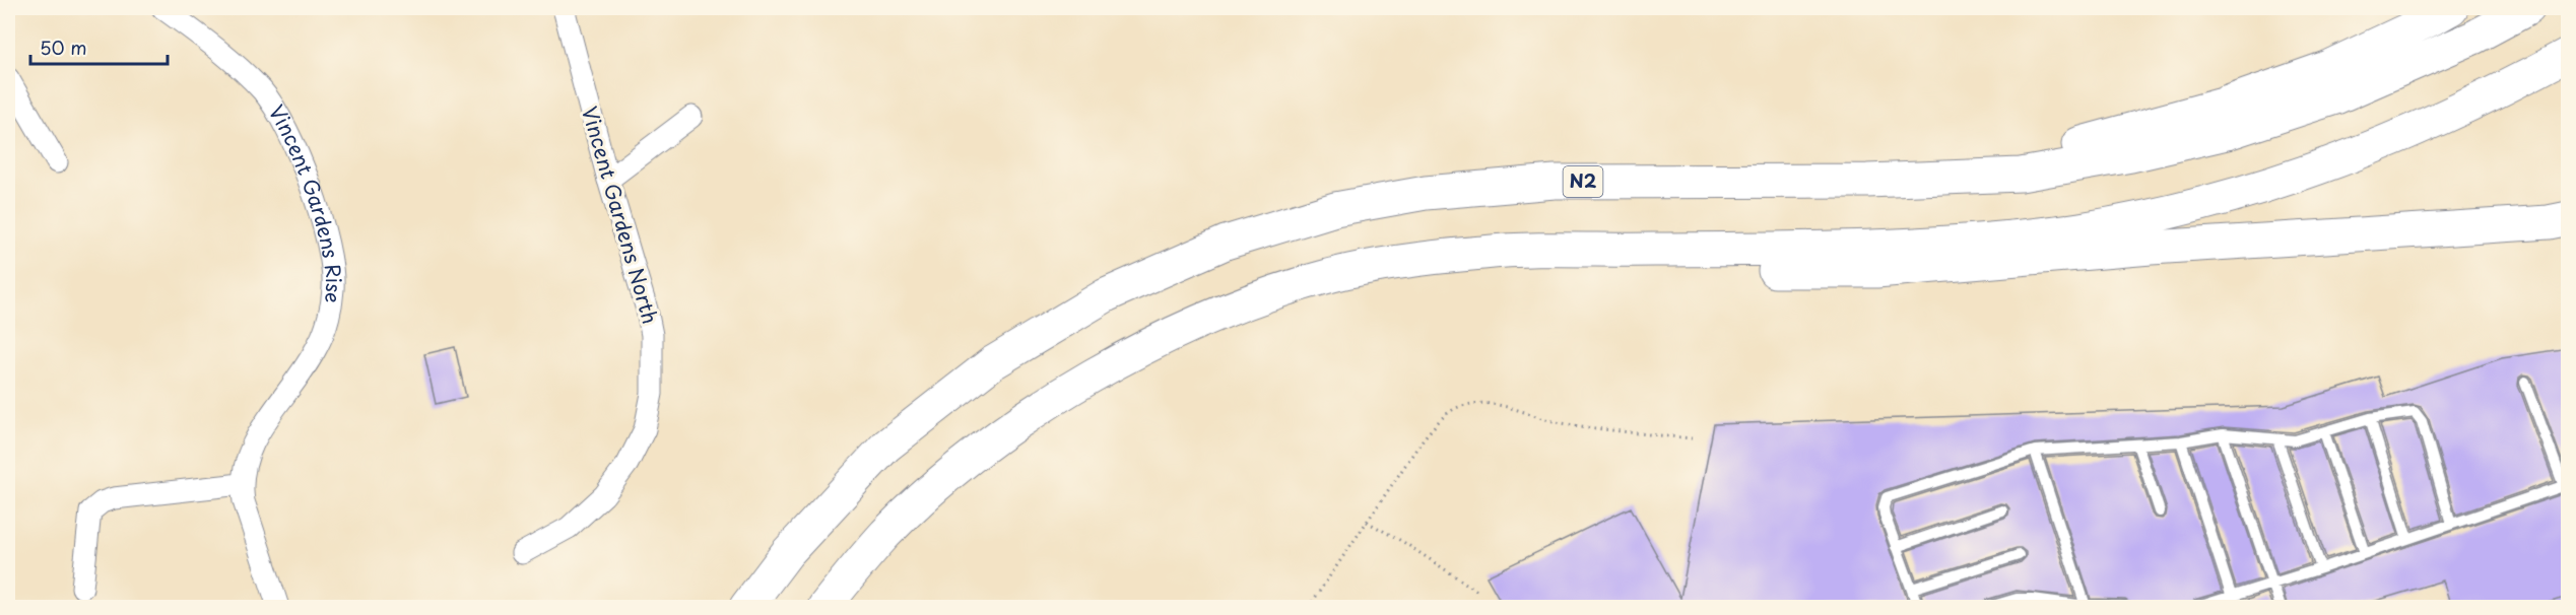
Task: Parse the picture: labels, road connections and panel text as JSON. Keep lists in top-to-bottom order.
{
  "streets": {
    "highway": ["N2"],
    "street": ["Vincent Gardens Rise", "Vincent Gardens North"]
  },
  "scale_bar": "50 m"
}
